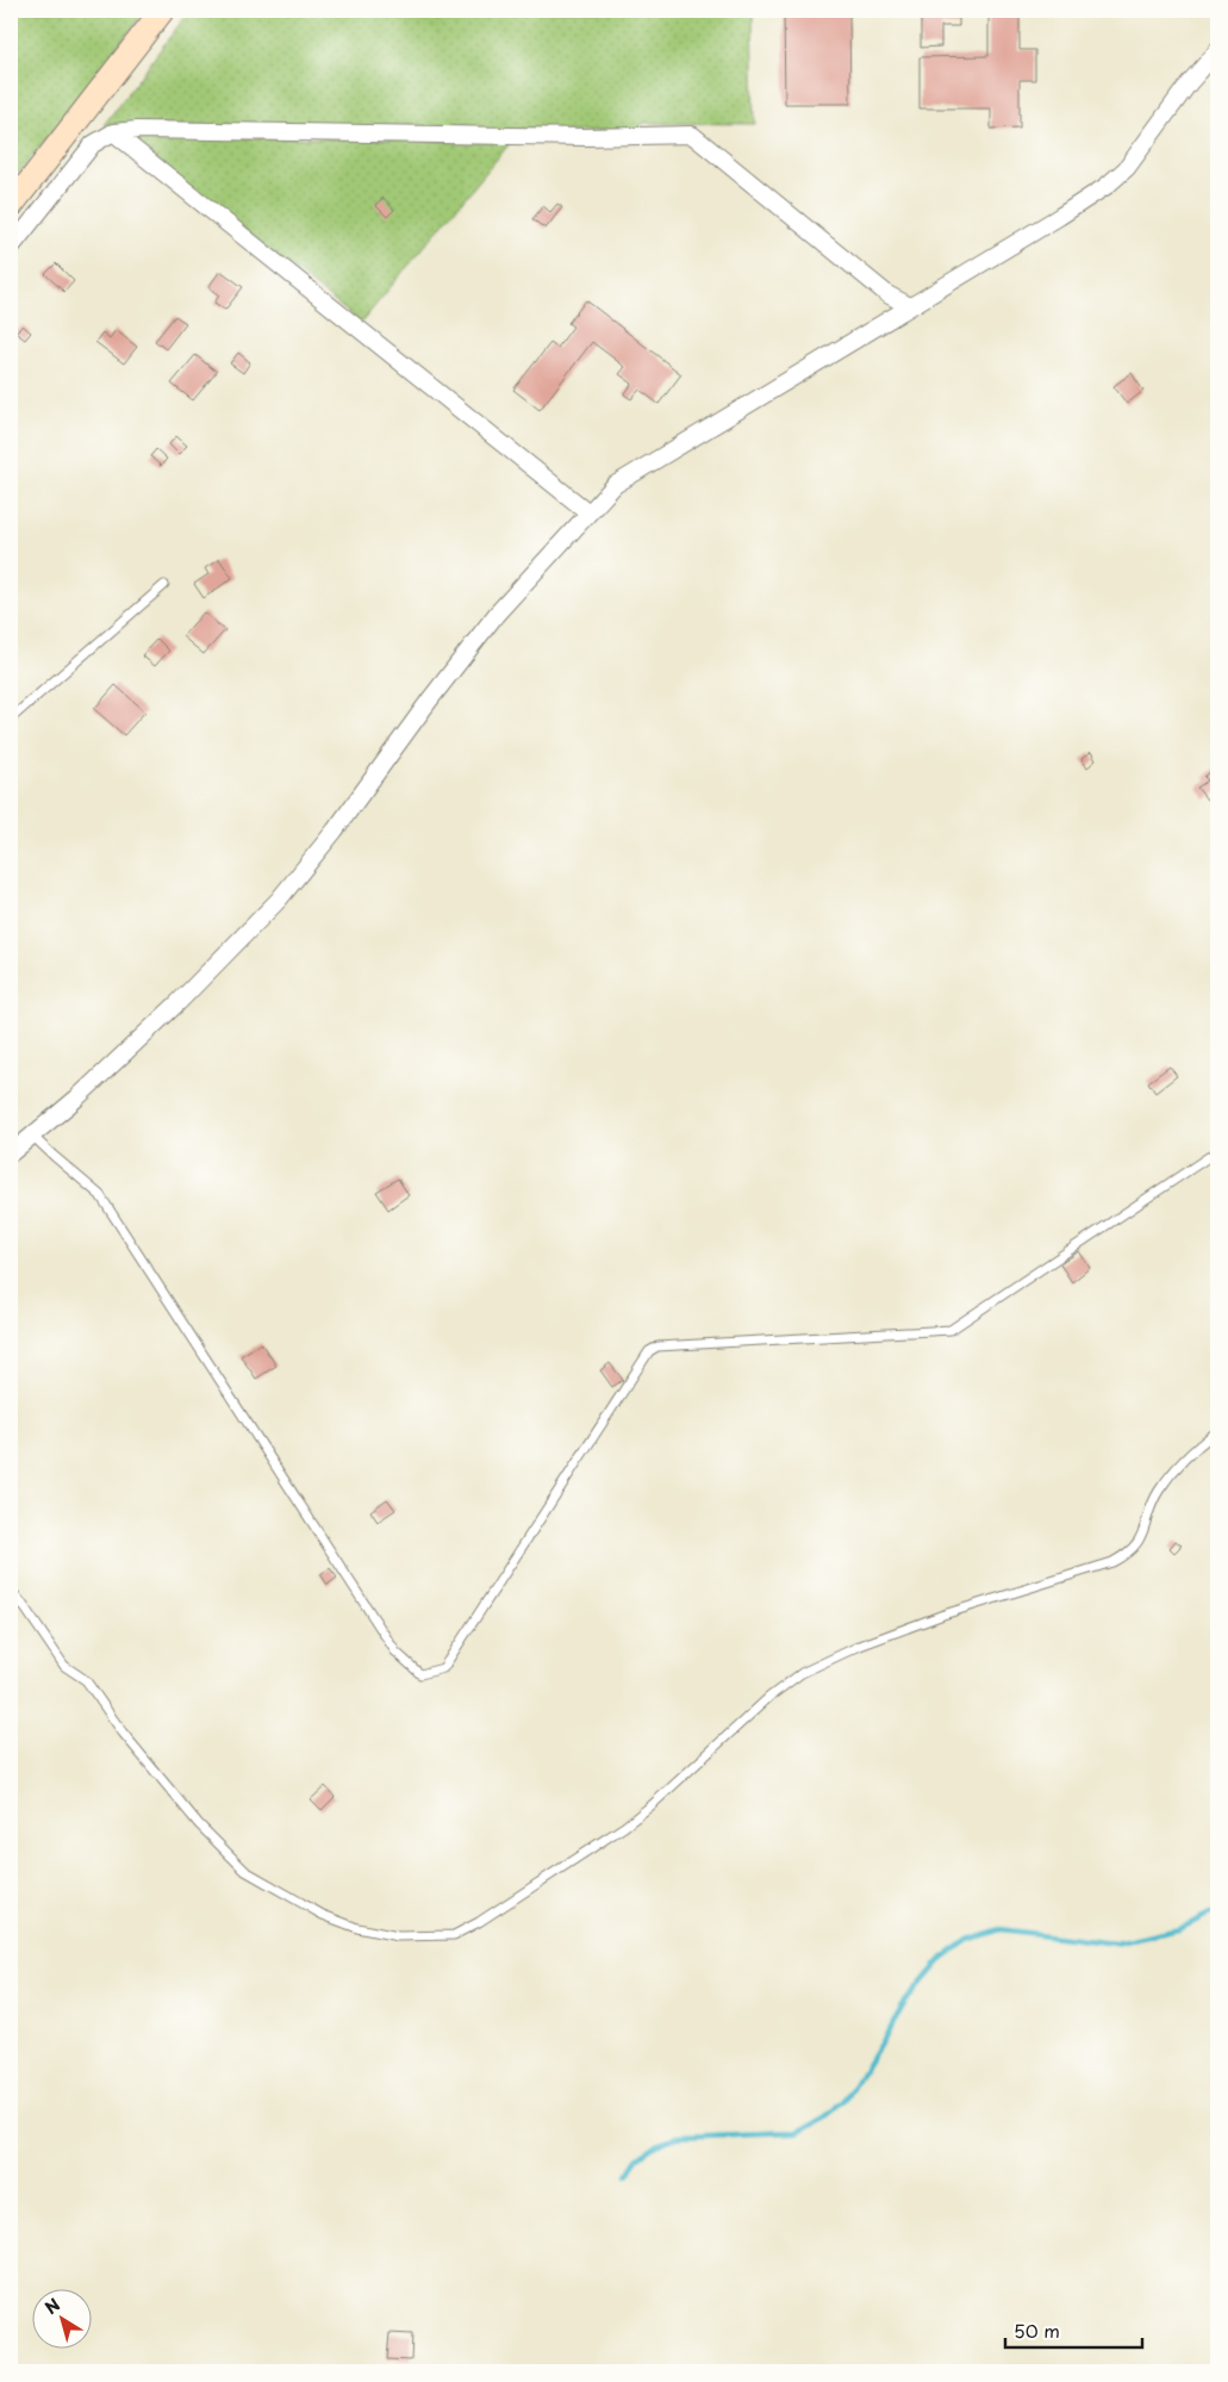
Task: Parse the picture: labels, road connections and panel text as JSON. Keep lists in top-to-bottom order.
{
  "scale_bar": "50 m",
  "north": "top left"
}
